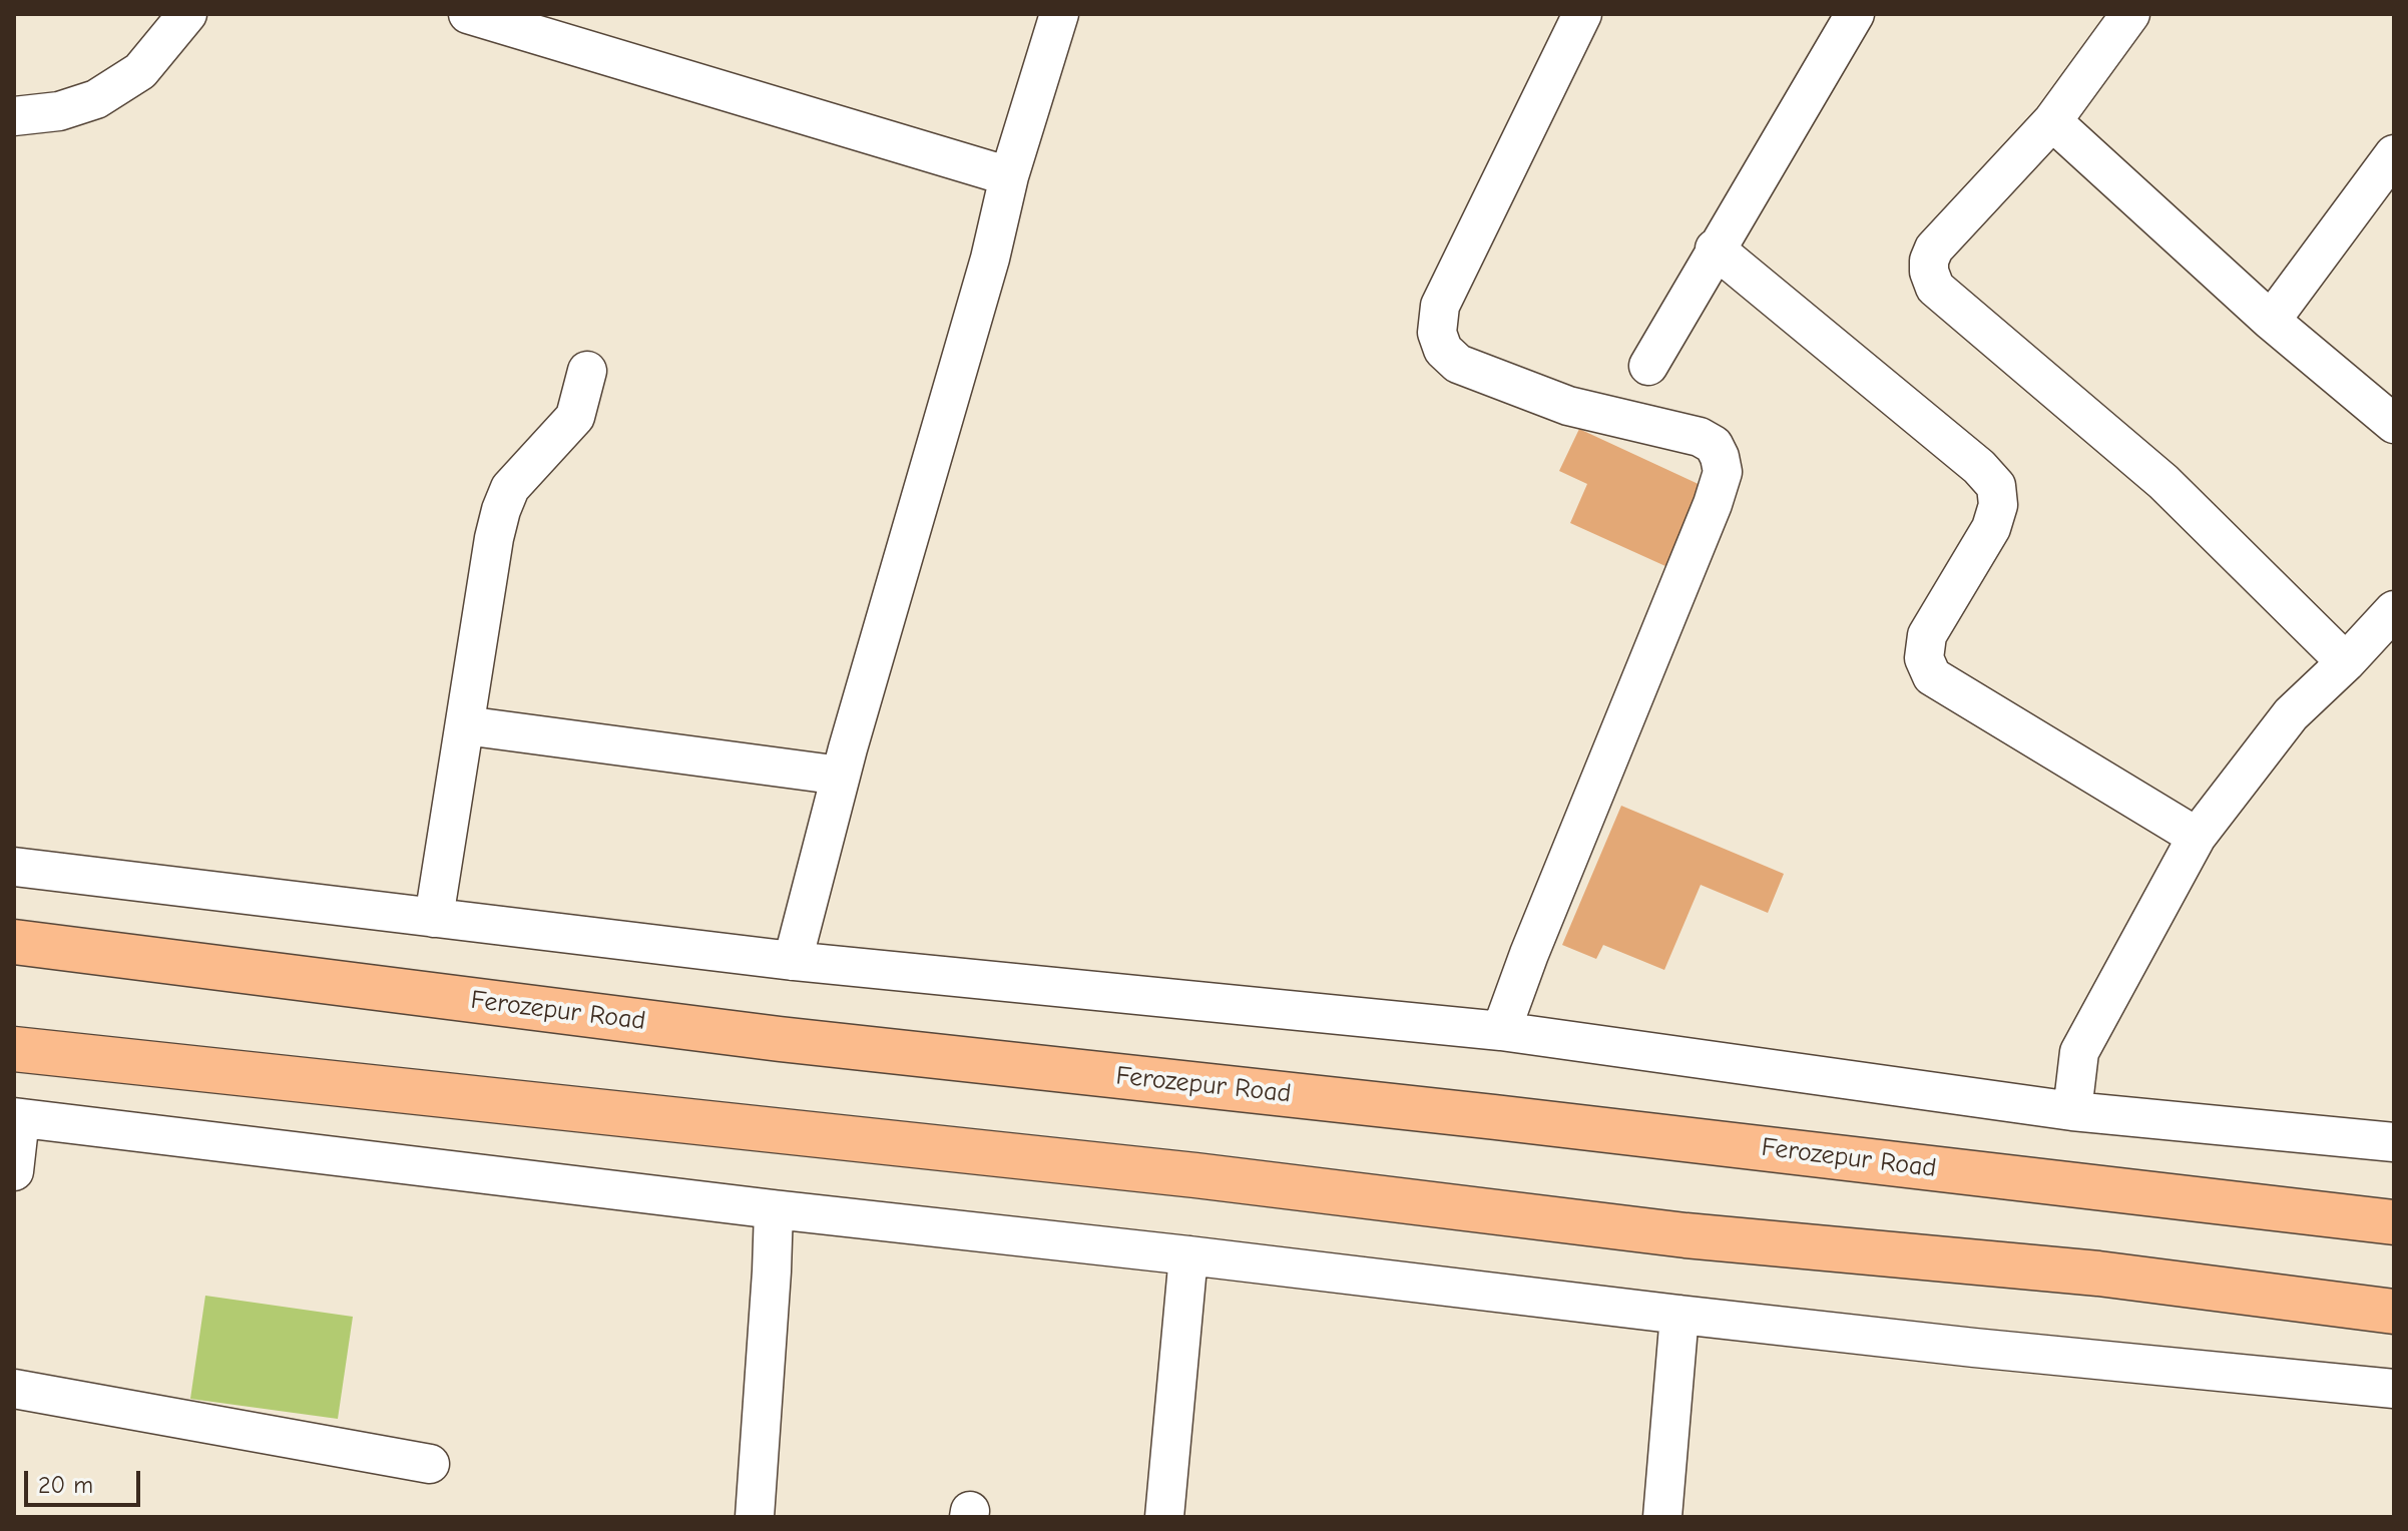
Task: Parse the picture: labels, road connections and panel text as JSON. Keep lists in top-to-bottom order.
{
  "streets": {
    "highway": ["Ferozepur Road"]
  },
  "scale_bar": "20 m"
}
